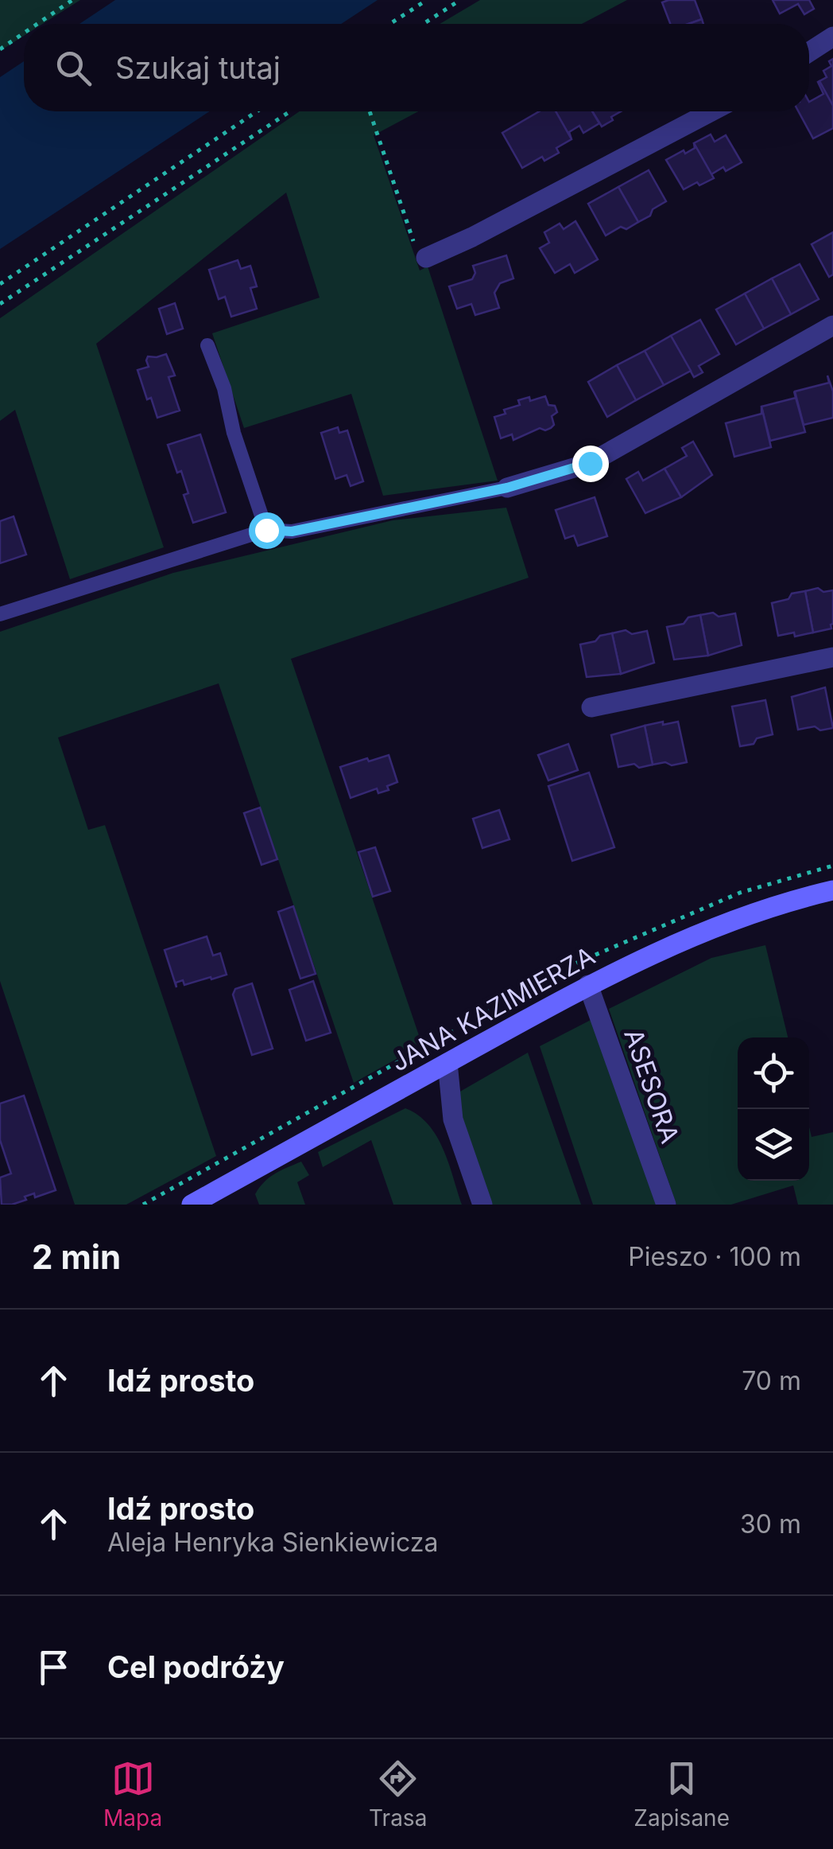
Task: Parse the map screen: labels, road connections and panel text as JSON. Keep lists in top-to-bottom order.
{
  "streets": {
    "main road": ["JANA KAZIMIERZA"],
    "street": ["ASESORA"]
  },
  "crossings": [
    ["JANA KAZIMIERZA", "ASESORA"]
  ],
  "page": {
    "search": "Szukaj tutaj",
    "heading": ["2 min", "Pieszo · 100 m"],
    "list": [
      ["Idź prosto", "70 m"],
      ["Idź prosto", "Aleja Henryka Sienkiewicza", "30 m"],
      "Cel podróży"
    ],
    "nav": ["Mapa", "Trasa", "Zapisane"]
  }
}
